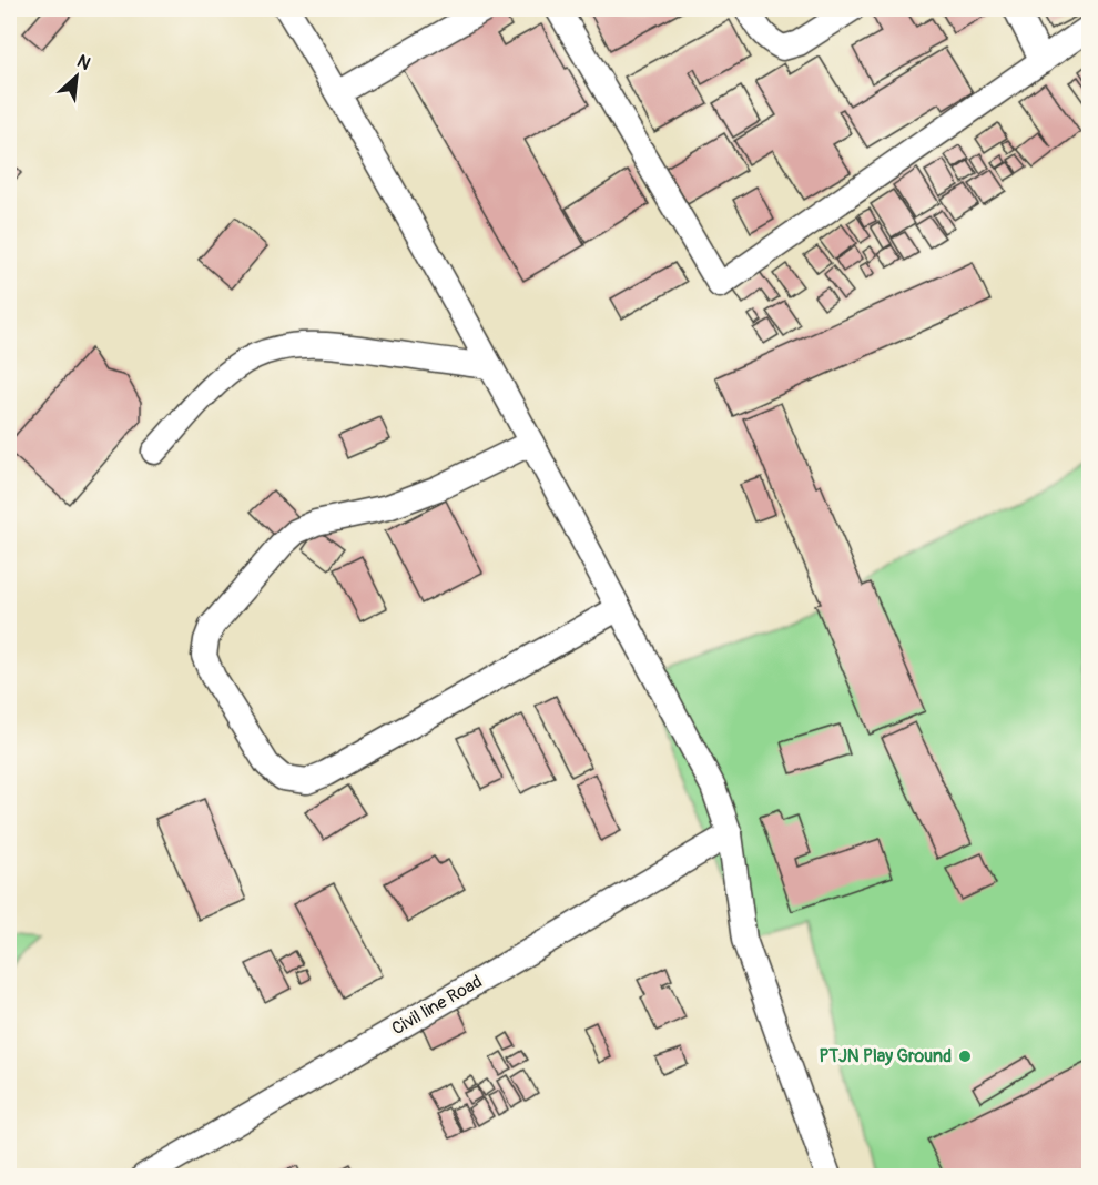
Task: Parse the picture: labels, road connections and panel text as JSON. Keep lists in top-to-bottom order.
{
  "streets": {
    "street": ["Civil line Road"]
  },
  "places": ["PTJN Play Ground"],
  "north": "top right"
}
